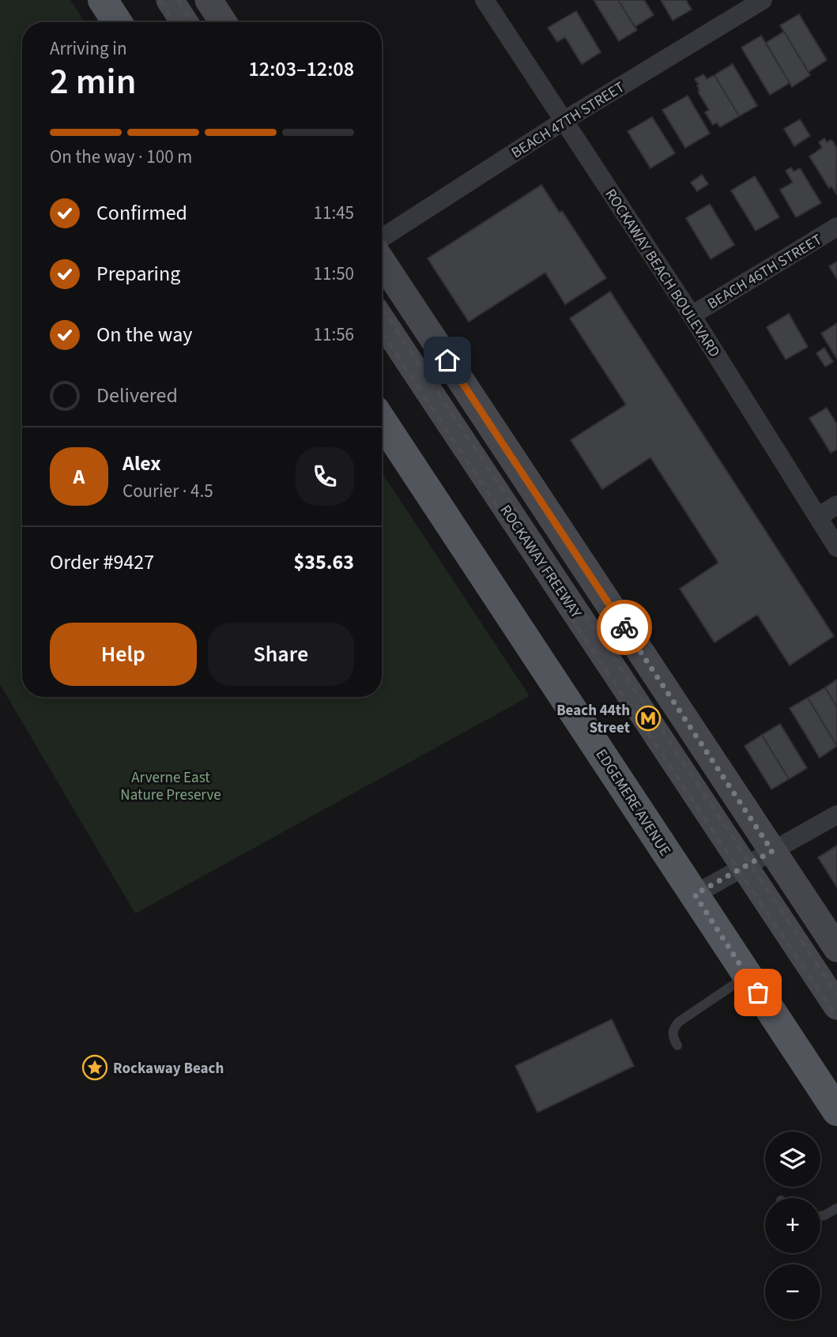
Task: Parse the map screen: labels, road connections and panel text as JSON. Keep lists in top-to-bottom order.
{
  "streets": {
    "main road": ["EDGEMERE AVENUE"],
    "street": [
      "BEACH 47TH STREET",
      "BEACH 46TH STREET",
      "ROCKAWAY BEACH BOULEVARD",
      "ROCKAWAY FREEWAY"
    ]
  },
  "crossings": [
    ["BEACH 47TH STREET", "ROCKAWAY BEACH BOULEVARD"],
    ["BEACH 46TH STREET", "ROCKAWAY BEACH BOULEVARD"]
  ],
  "parks": ["Arverne East Nature Preserve"],
  "places": {
    "metro station": ["Beach 44th Street"],
    "place": ["Rockaway Beach"]
  },
  "page": {
    "heading": ["2 min", "Arriving in", "12:03–12:08"],
    "panel": [
      "Alex",
      "Courier · 4.5",
      "Order #9427",
      "$35.63"
    ],
    "bar": "On the way · 100 m",
    "list": [
      ["Confirmed", "11:45"],
      ["Preparing", "11:50"],
      ["On the way", "11:56"],
      "Delivered"
    ],
    "round": "A",
    "buttons": ["Help", "Share"],
    "map_buttons": ["+", "−"]
  }
}
